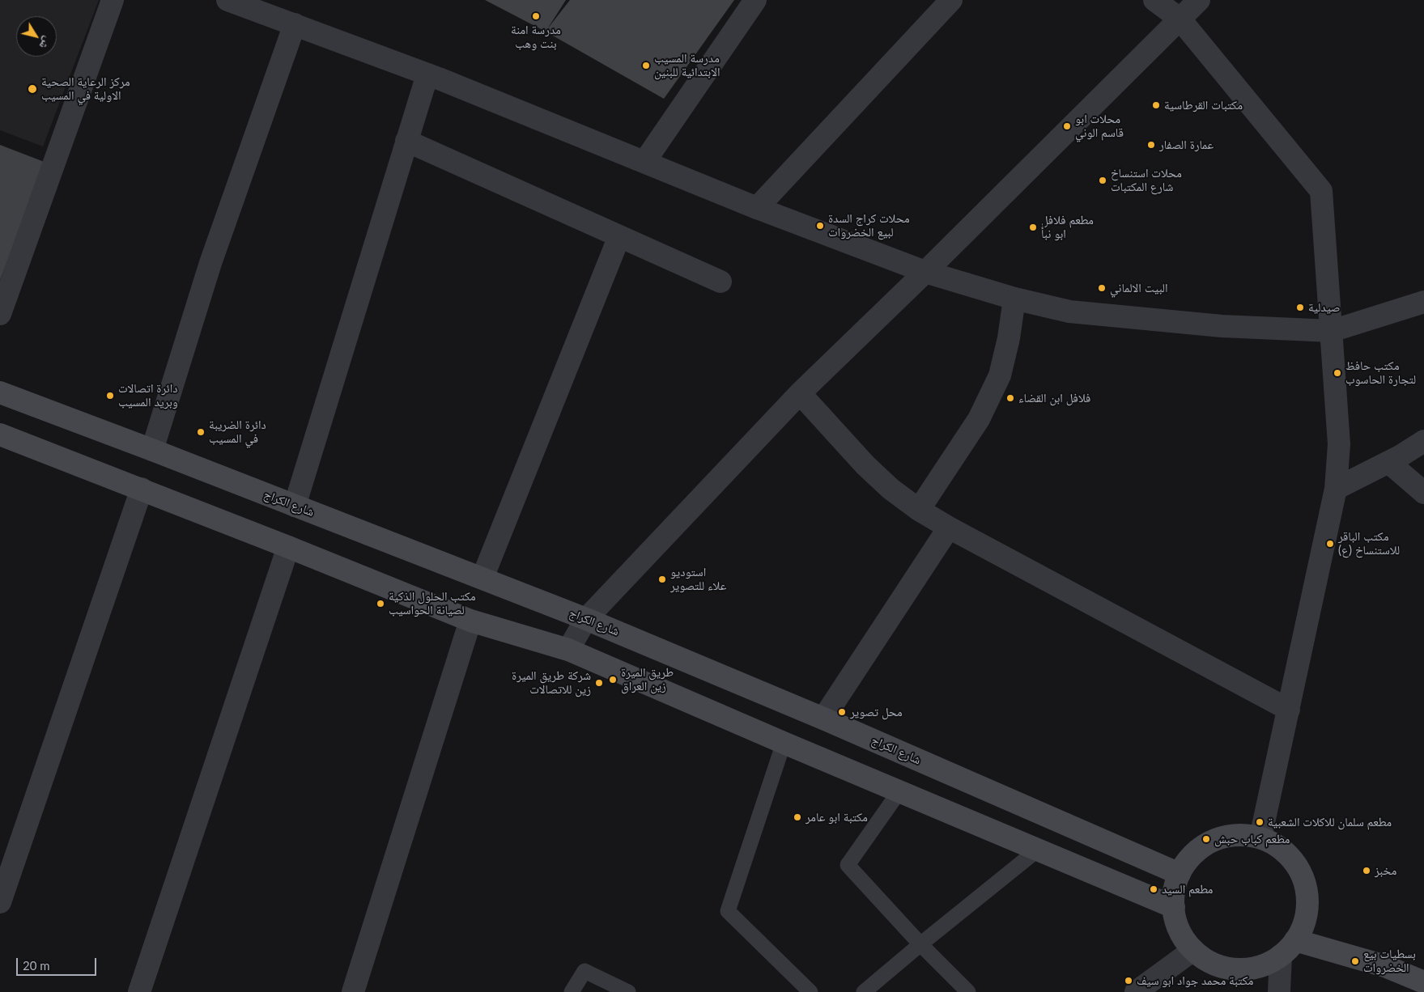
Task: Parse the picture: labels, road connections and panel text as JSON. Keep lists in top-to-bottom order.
{
  "streets": {
    "main road": ["شارع الكراج"]
  },
  "places": [
    "مدرسة امنة بنت وهب",
    "مدرسة المسيب الابتدائية للبنين",
    "مركز الرعاية الصحية الاولية في المسيب",
    "مكتبات القرطاسية",
    "محلات ابو قاسم الوني",
    "عمارة الصفار",
    "محلات استنساخ شارع المكتبات",
    "محلات كراج السدة لبيع الخضروات",
    "مطعم فلافل ابو نبأ",
    "البيت الالماني",
    "صيدلية",
    "مكتب حافظ لتجارة الحاسوب",
    "دائرة اتصالات وبريد المسيب",
    "فلافل ابن القضاء",
    "دائرة الضريبة في المسيب",
    "مكتب الباقر (ع) للاستنساخ",
    "استوديو علاء للتصوير",
    "مكتب الحلول الذكية لصيانة الحواسيب",
    "طريق الميرة زين العراق",
    "شركة طريق الميرة زين للاتصالات",
    "محل تصوير",
    "مكتبة ابو عامر",
    "مطعم سلمان للاكلات الشعبية",
    "مطعم كباب حبش",
    "مخبز",
    "مطعم السيد",
    "بسطيات بيع الخضروات",
    "مكتبة محمد جواد ابو سيف"
  ],
  "scale_bar": "20 m",
  "north": "bottom right"
}
